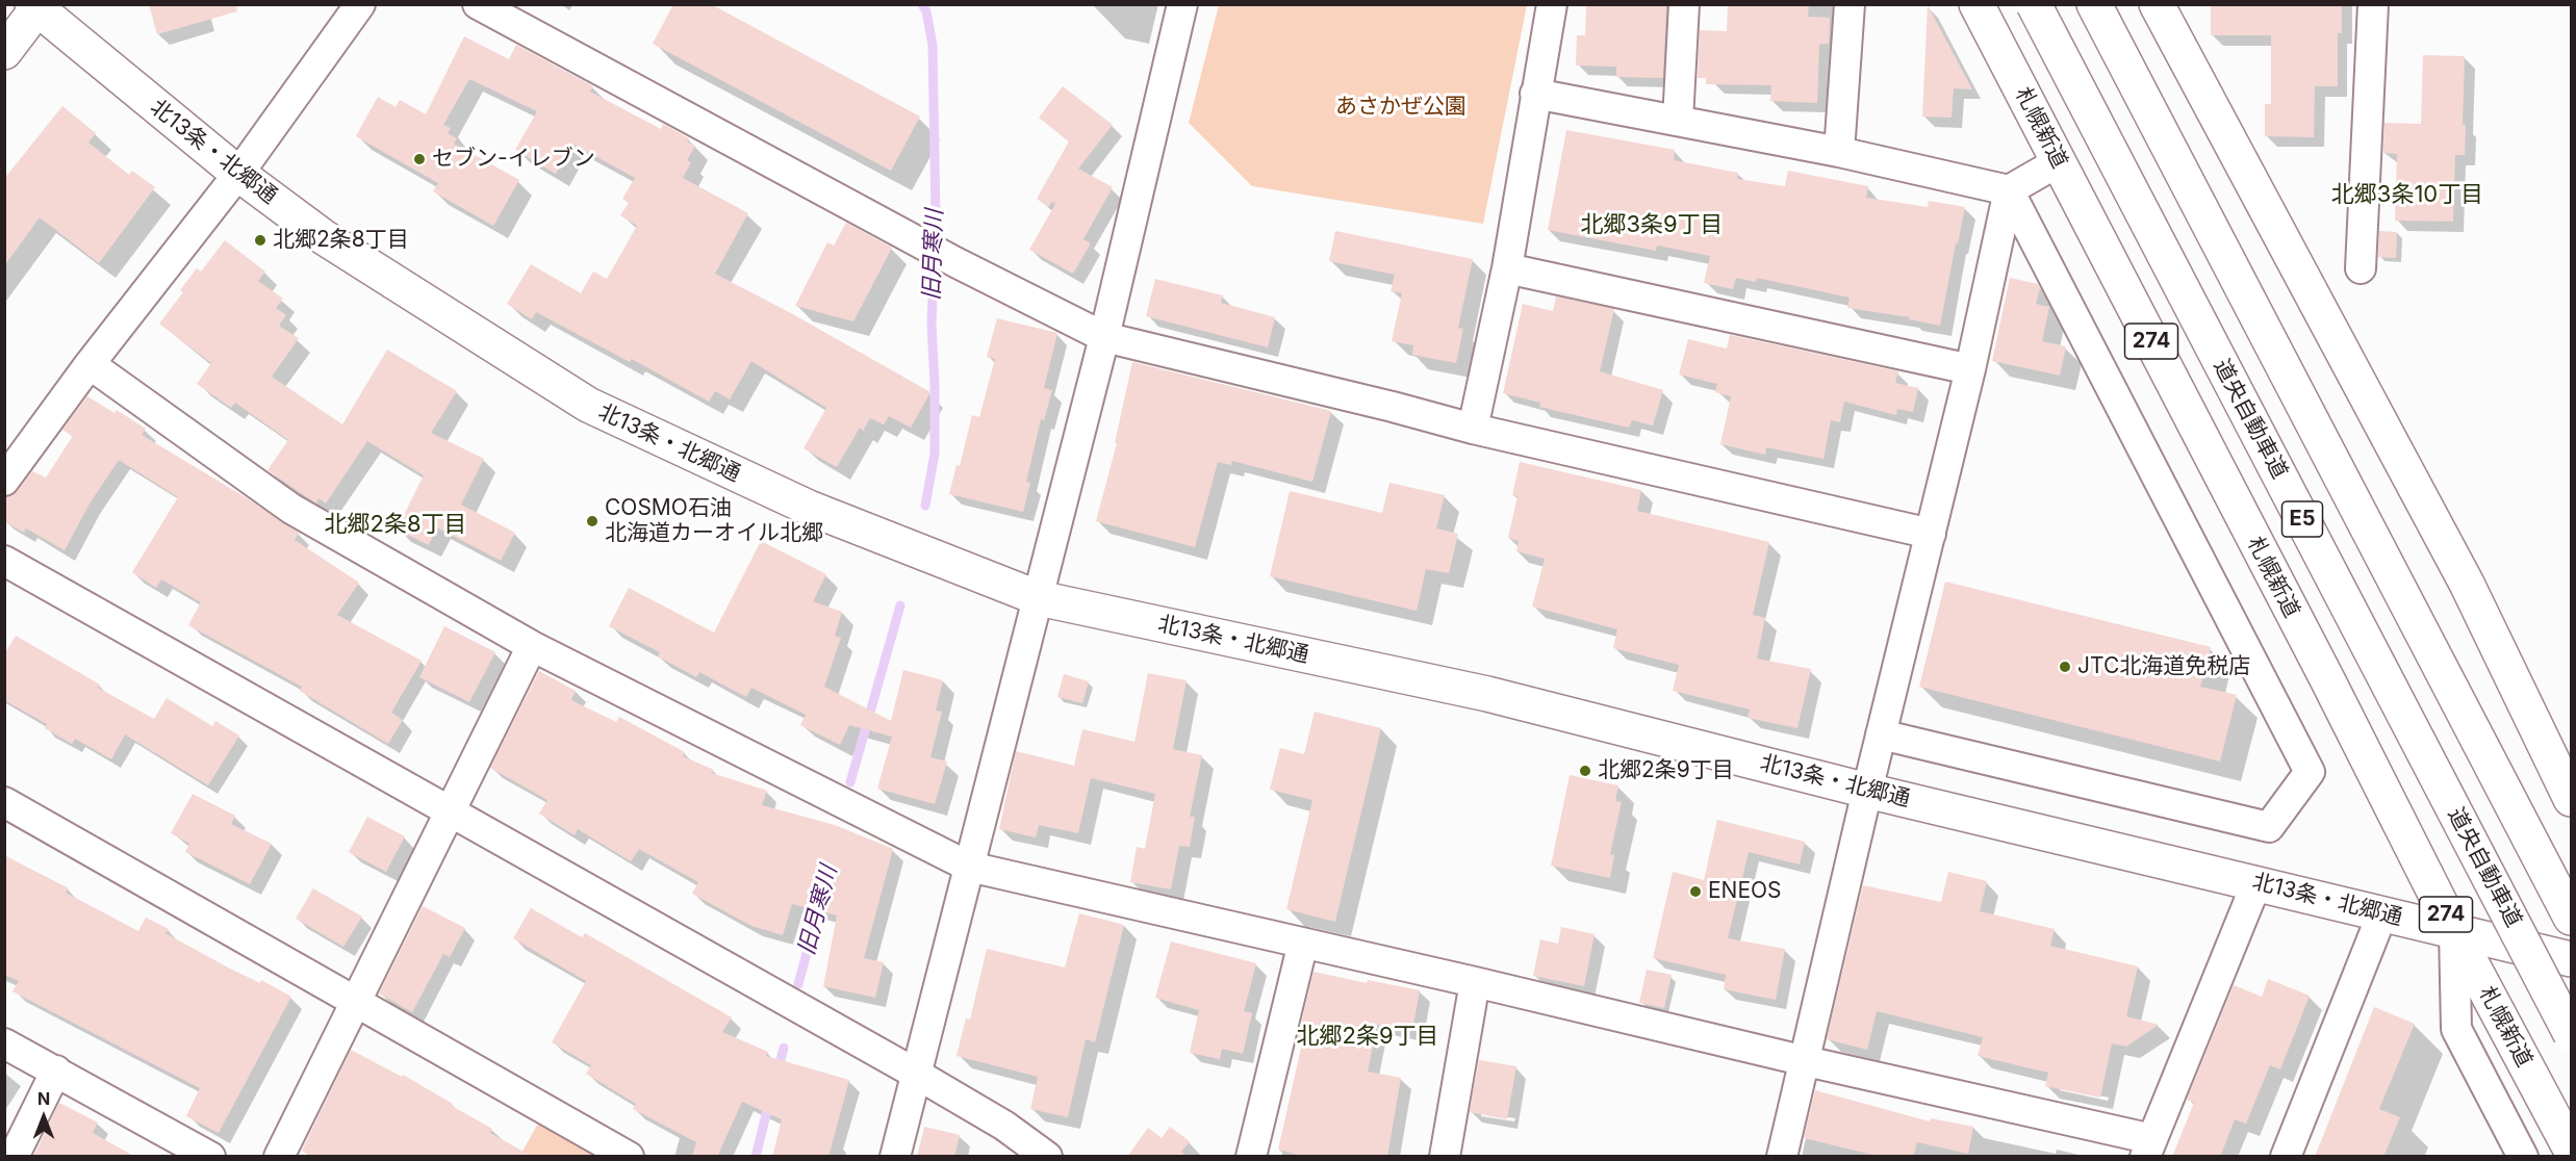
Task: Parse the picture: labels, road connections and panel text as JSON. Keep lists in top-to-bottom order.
{
  "streets": {
    "main road": [
      "札幌新道",
      "北13条・北郷通",
      "274",
      "道央自動車道",
      "E5"
    ]
  },
  "crossings": [
    ["札幌新道", "北13条・北郷通"]
  ],
  "districts": [
    "北郷3条10丁目",
    "北郷3条9丁目",
    "北郷2条8丁目",
    "北郷2条9丁目"
  ],
  "water": ["旧月寒川"],
  "parks": ["あさかぜ公園"],
  "places": [
    "セブン-イレブン",
    "北郷2条8丁目",
    "COSMO石油 北海道カーオイル北郷",
    "JTC北海道免税店",
    "北郷2条9丁目",
    "ENEOS"
  ],
  "north": "top"
}
